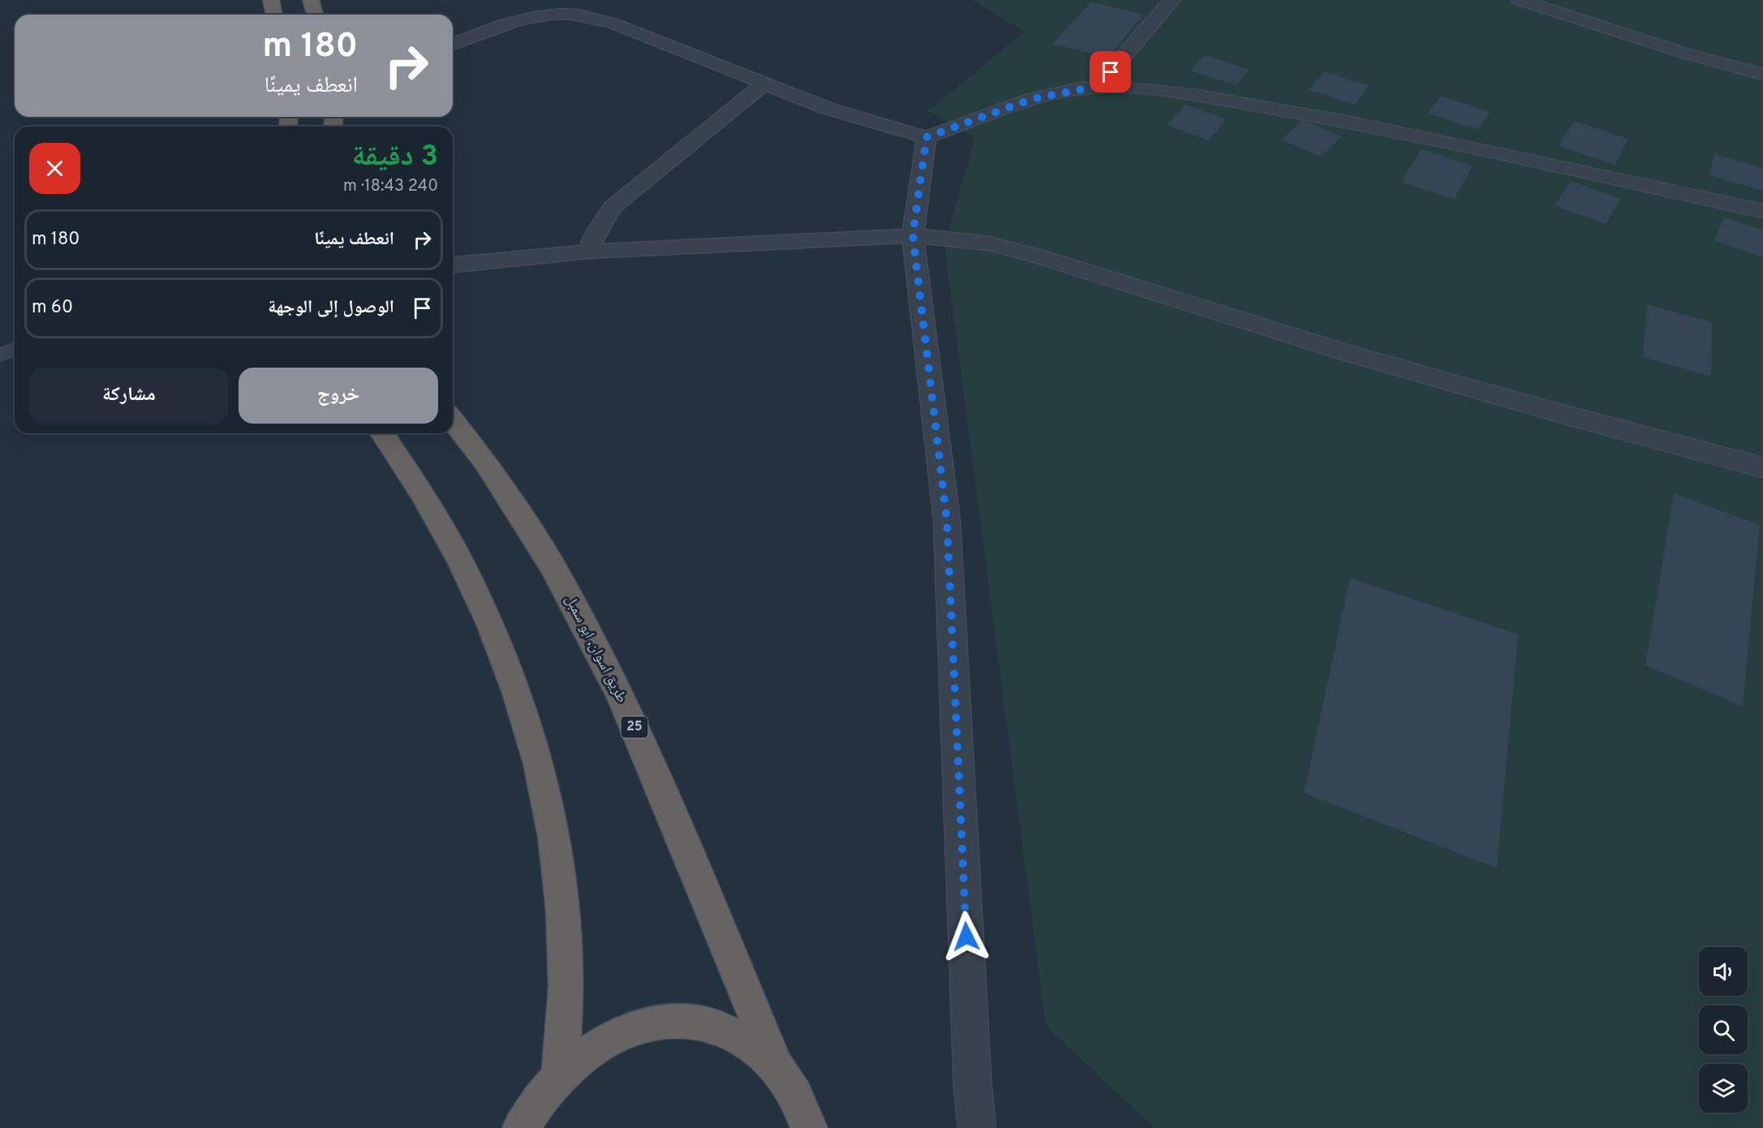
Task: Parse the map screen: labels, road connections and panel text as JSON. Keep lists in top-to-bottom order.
{
  "streets": {
    "highway": ["طريق اسوان, ابو سمبل", "25"]
  },
  "crossings": [
    ["طريق اسوان, ابو سمبل", "25"]
  ],
  "page": {
    "turn": ["180 m", "انعطف يمينًا"],
    "heading": ["3 دقيقة", "240 m · 18:43"],
    "list": [
      {
        "name": "انعطف يمينًا",
        "value": "180 m"
      },
      {
        "name": "الوصول إلى الوجهة",
        "value": "60 m"
      }
    ],
    "buttons": ["خروج", "مشاركة"]
  }
}
